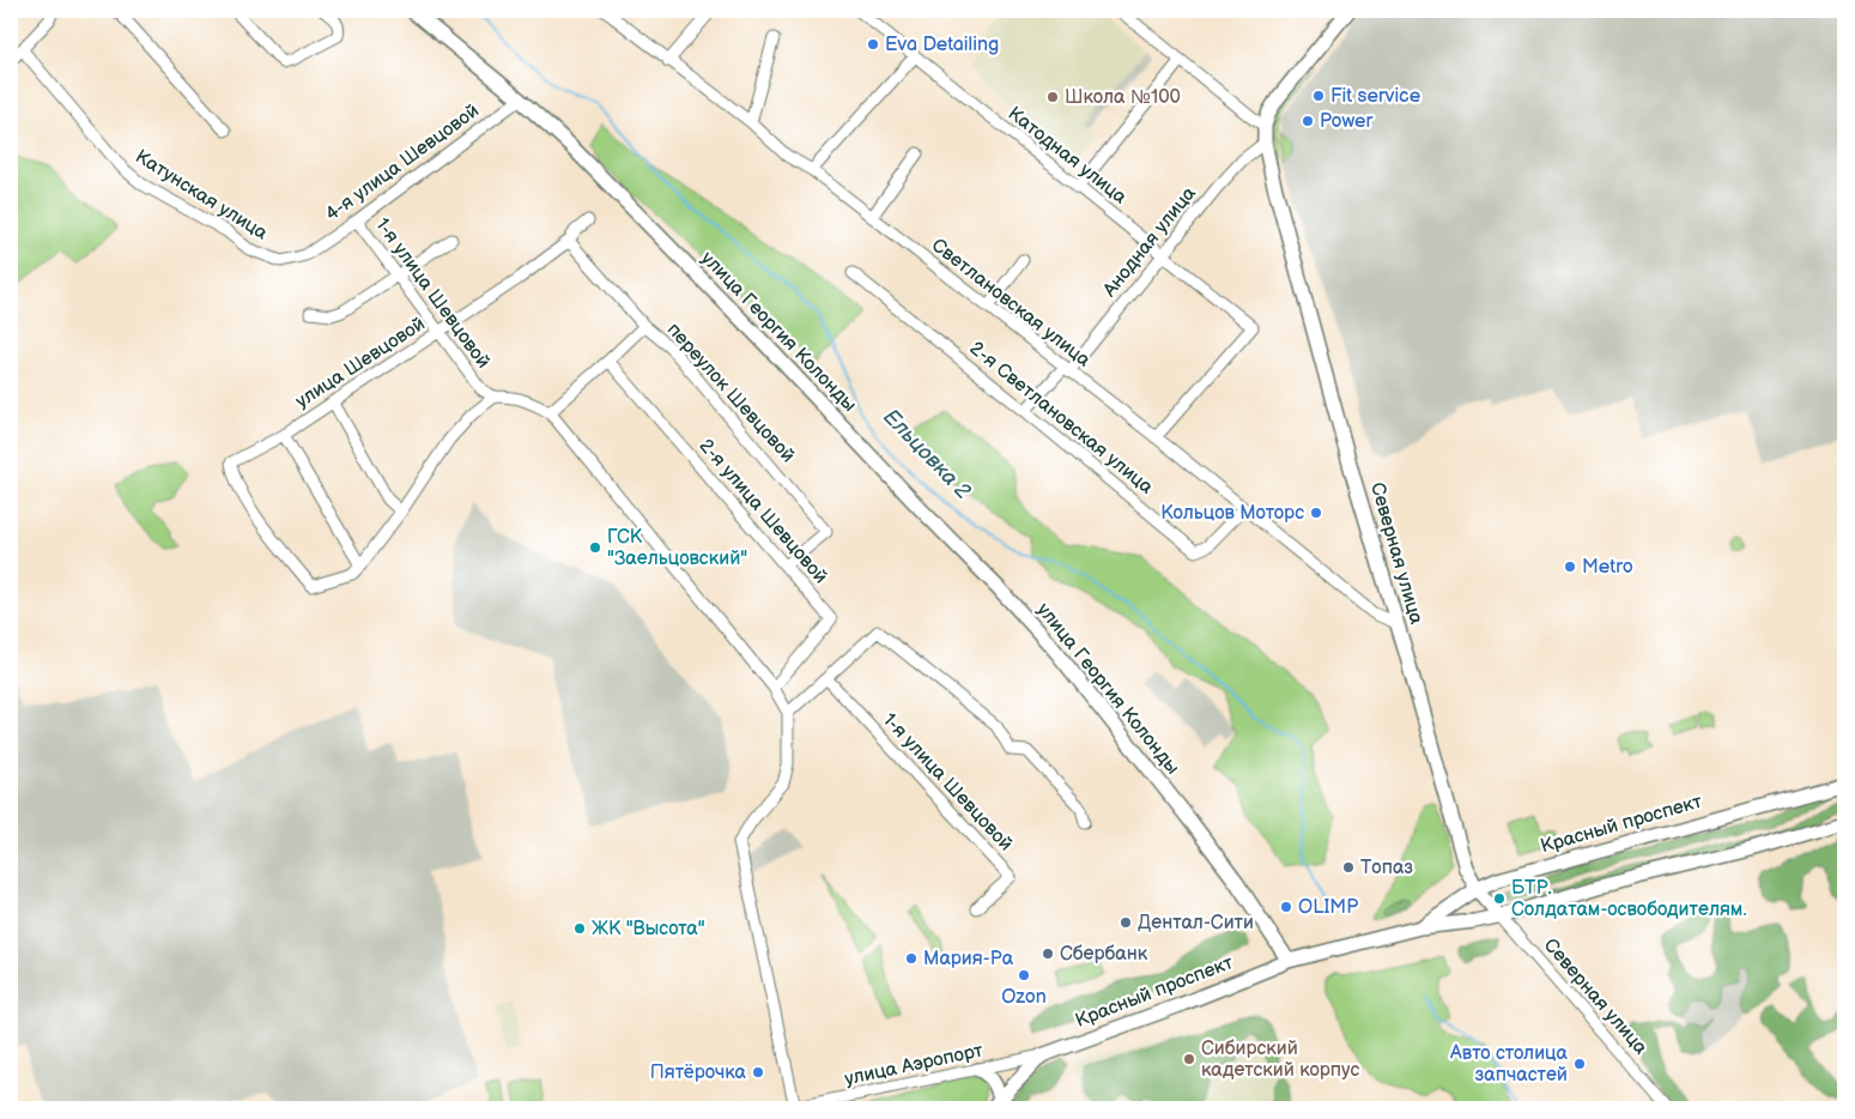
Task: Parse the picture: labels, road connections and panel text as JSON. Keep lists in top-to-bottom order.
{
  "streets": {
    "main road": ["улица Георгия Колонды", "Северная улица", "Красный проспект"],
    "street": [
      "Катодная улица",
      "4-я улица Шевцовой",
      "Катунская улица",
      "Анодная улица",
      "1-я улица Шевцовой",
      "Светлановская улица",
      "улица Шевцовой",
      "переулок Шевцовой",
      "2-я Светлановская улица",
      "2-я улица Шевцовой",
      "улица Аэропорт"
    ]
  },
  "crossings": [
    ["Катодная улица", "Анодная улица"],
    ["Катодная улица", "Светлановская улица"],
    ["4-я улица Шевцовой", "Катунская улица"],
    ["4-я улица Шевцовой", "1-я улица Шевцовой"],
    ["4-я улица Шевцовой", "улица Георгия Колонды"],
    ["Анодная улица", "Светлановская улица"],
    ["Анодная улица", "2-я Светлановская улица"],
    ["Анодная улица", "Северная улица"],
    ["1-я улица Шевцовой", "улица Шевцовой"],
    ["Светлановская улица", "2-я Светлановская улица"],
    ["Светлановская улица", "Северная улица"],
    ["улица Георгия Колонды", "Красный проспект"],
    ["улица Шевцовой", "переулок Шевцовой"],
    ["переулок Шевцовой", "2-я улица Шевцовой"],
    ["Северная улица", "Красный проспект"],
    ["Красный проспект", "улица Аэропорт"]
  ],
  "water": ["Ельцовка 2"],
  "places": [
    "Eva Detailing",
    "Fit service",
    "Школа №100",
    "Power",
    "Кольцов Моторс",
    "ГСК \"Заельцовский\"",
    "Metro",
    "Топаз",
    "БТР. Солдатам-освободителям.",
    "OLIMP",
    "Дентал-Сити",
    "ЖК \"Высота\"",
    "Сбербанк",
    "Мария-Ра",
    "Ozon",
    "Сибирский кадетский корпус",
    "Авто столица запчастей",
    "Пятёрочка"
  ]
}
